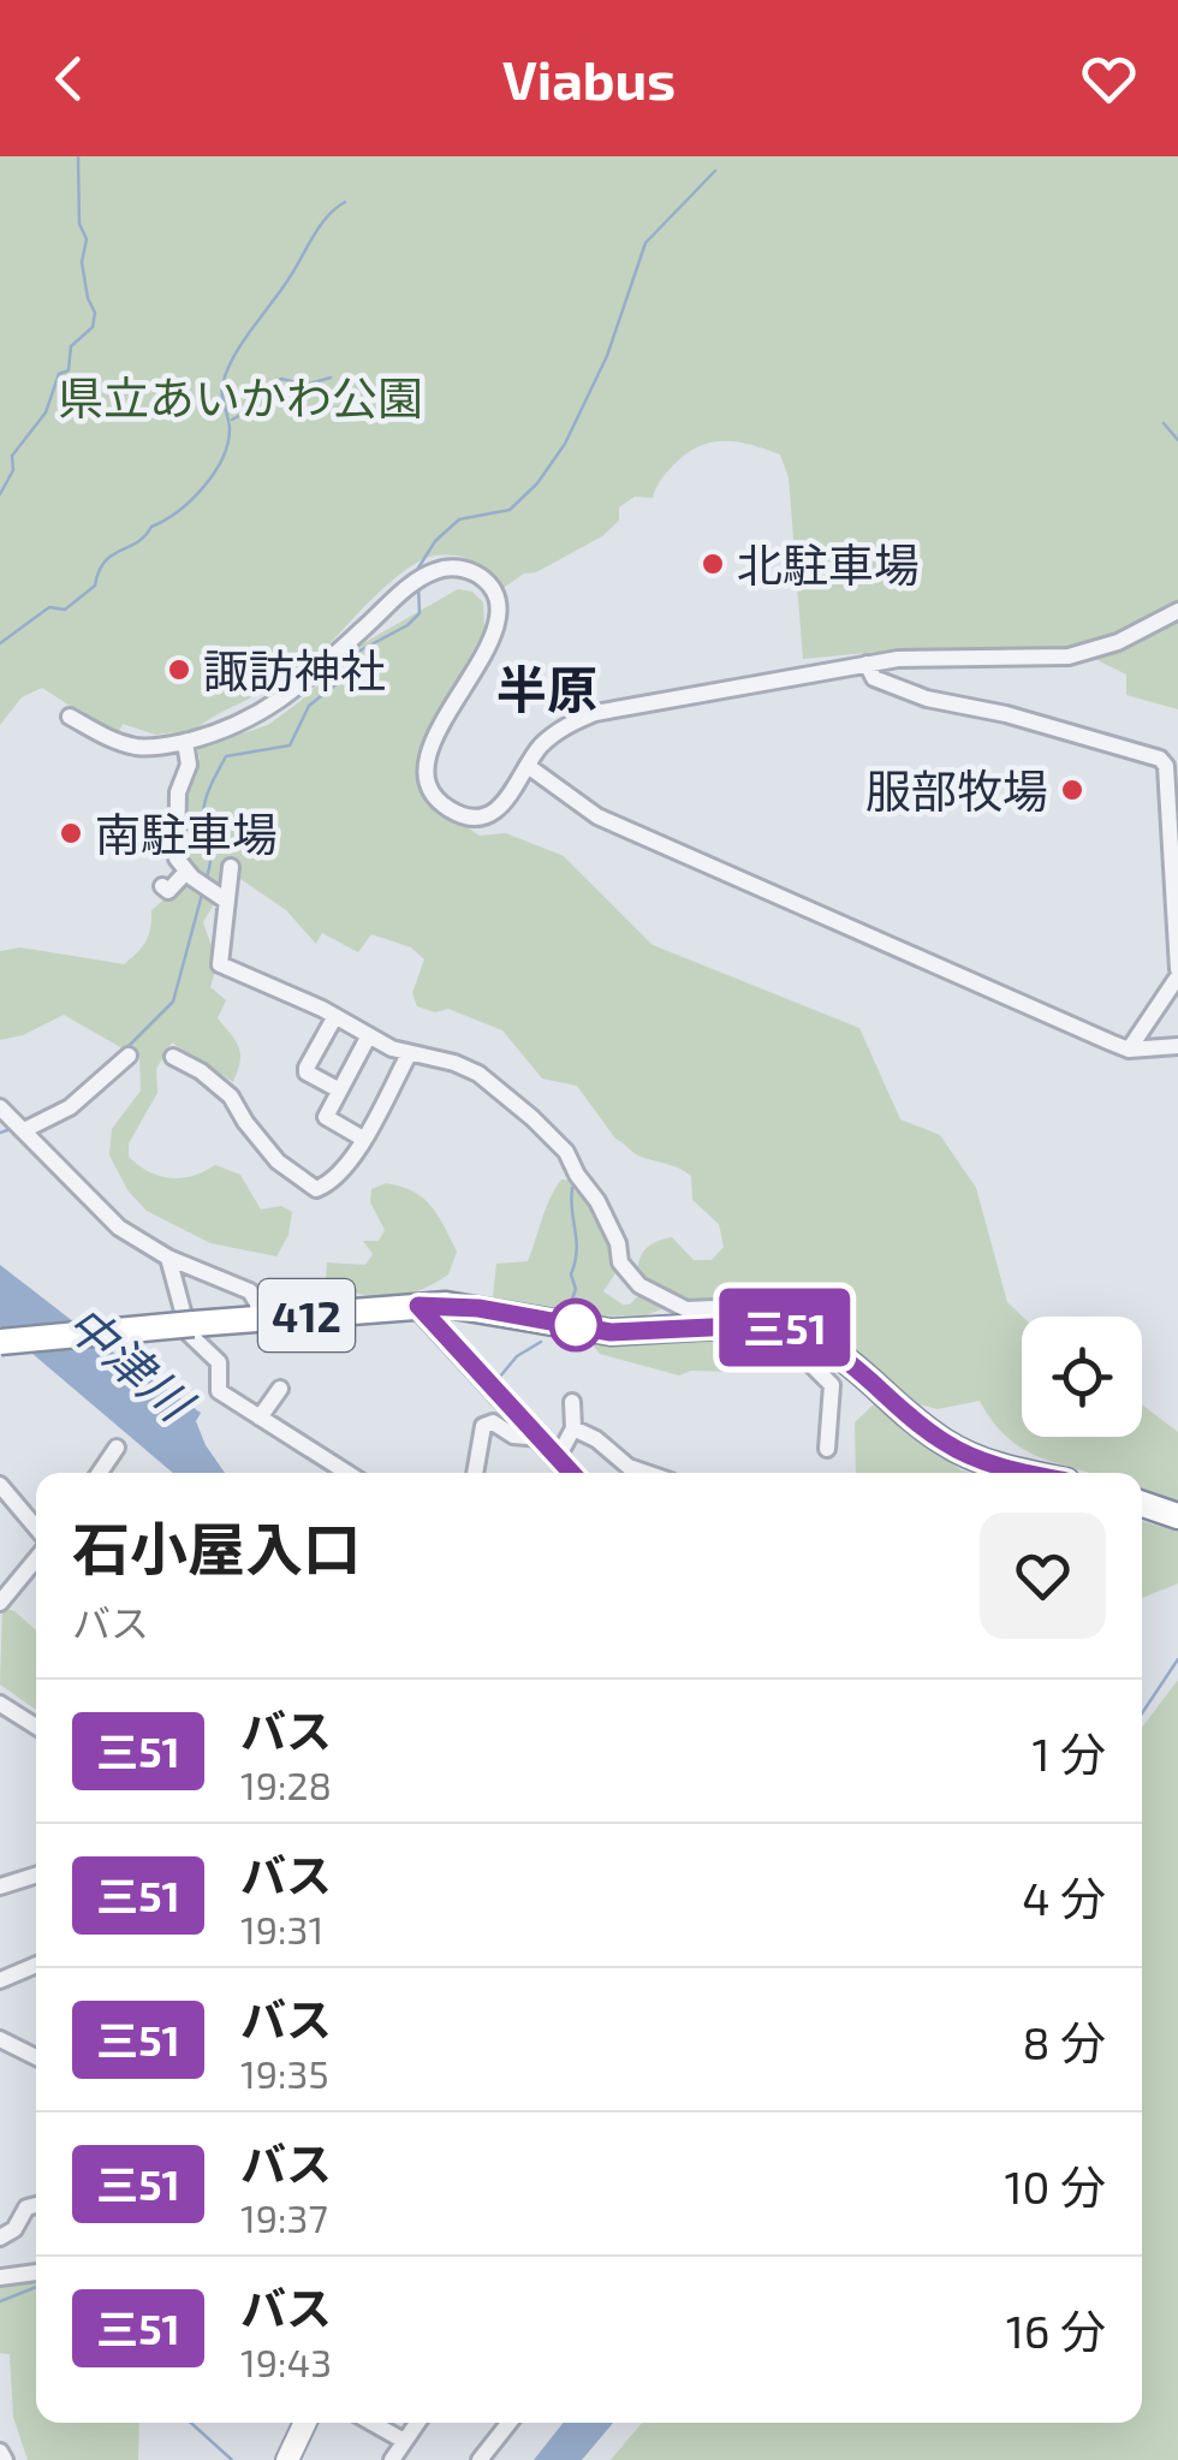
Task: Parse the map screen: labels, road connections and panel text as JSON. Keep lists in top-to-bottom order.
{
  "streets": {
    "highway": ["412"]
  },
  "districts": ["半原"],
  "water": ["中津川"],
  "parks": ["県立あいかわ公園"],
  "places": [
    "北駐車場",
    "諏訪神社",
    "服部牧場",
    "南駐車場"
  ],
  "lines": ["bus line 三51"],
  "page": {
    "header": "Viabus",
    "on_map": "三51",
    "heading": ["石小屋入口", "バス"],
    "list": [
      {
        "mark": "三51",
        "name": "バス",
        "note": "19:28",
        "value": "1 分"
      },
      {
        "mark": "三51",
        "name": "バス",
        "note": "19:31",
        "value": "4 分"
      },
      {
        "mark": "三51",
        "name": "バス",
        "note": "19:35",
        "value": "8 分"
      },
      {
        "mark": "三51",
        "name": "バス",
        "note": "19:37",
        "value": "10 分"
      },
      {
        "mark": "三51",
        "name": "バス",
        "note": "19:43",
        "value": "16 分"
      }
    ]
  }
}
